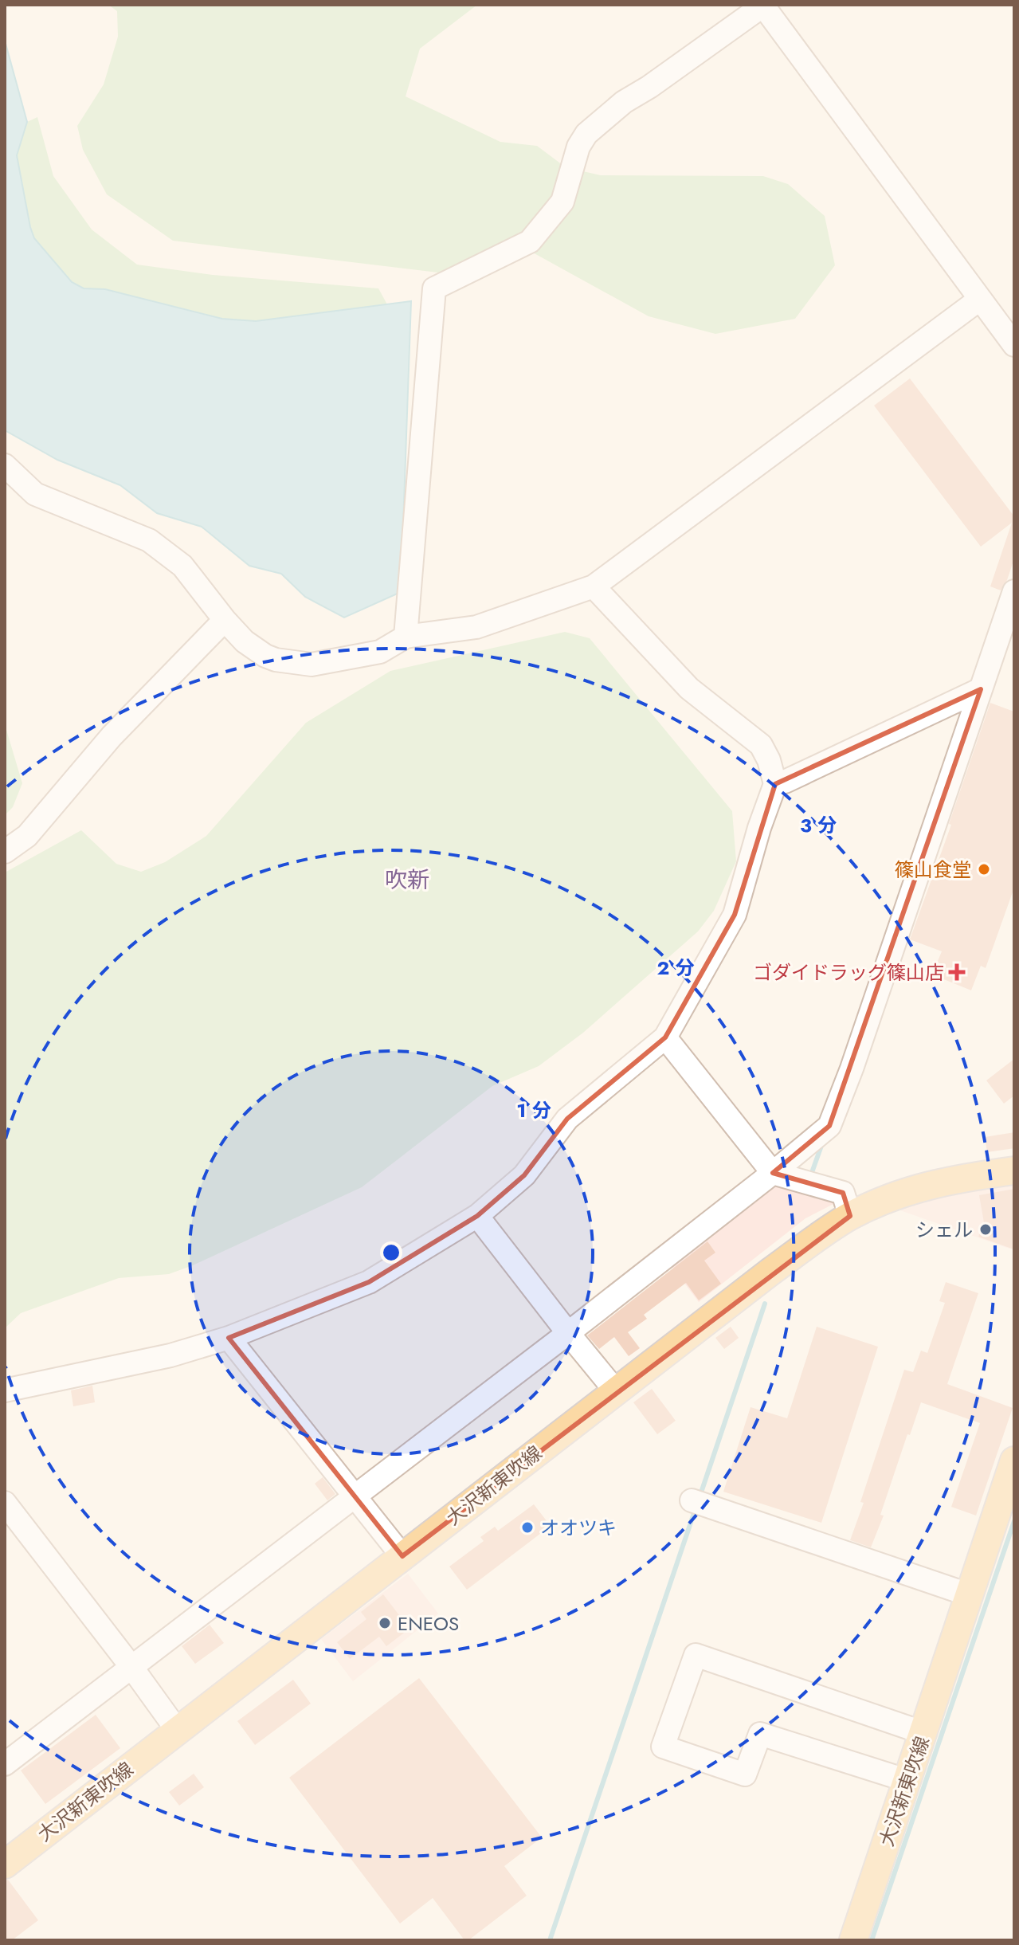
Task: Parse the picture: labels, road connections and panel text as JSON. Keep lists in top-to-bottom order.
{
  "streets": {
    "main road": ["大沢新東吹線"]
  },
  "districts": ["吹新"],
  "places": {
    "other": [
      "篠山食堂",
      "シェル",
      "オオツキ",
      "ENEOS"
    ],
    "health": ["ゴダイドラッグ篠山店"]
  },
  "rings": ["3 分", "2 分", "1 分"]
}
